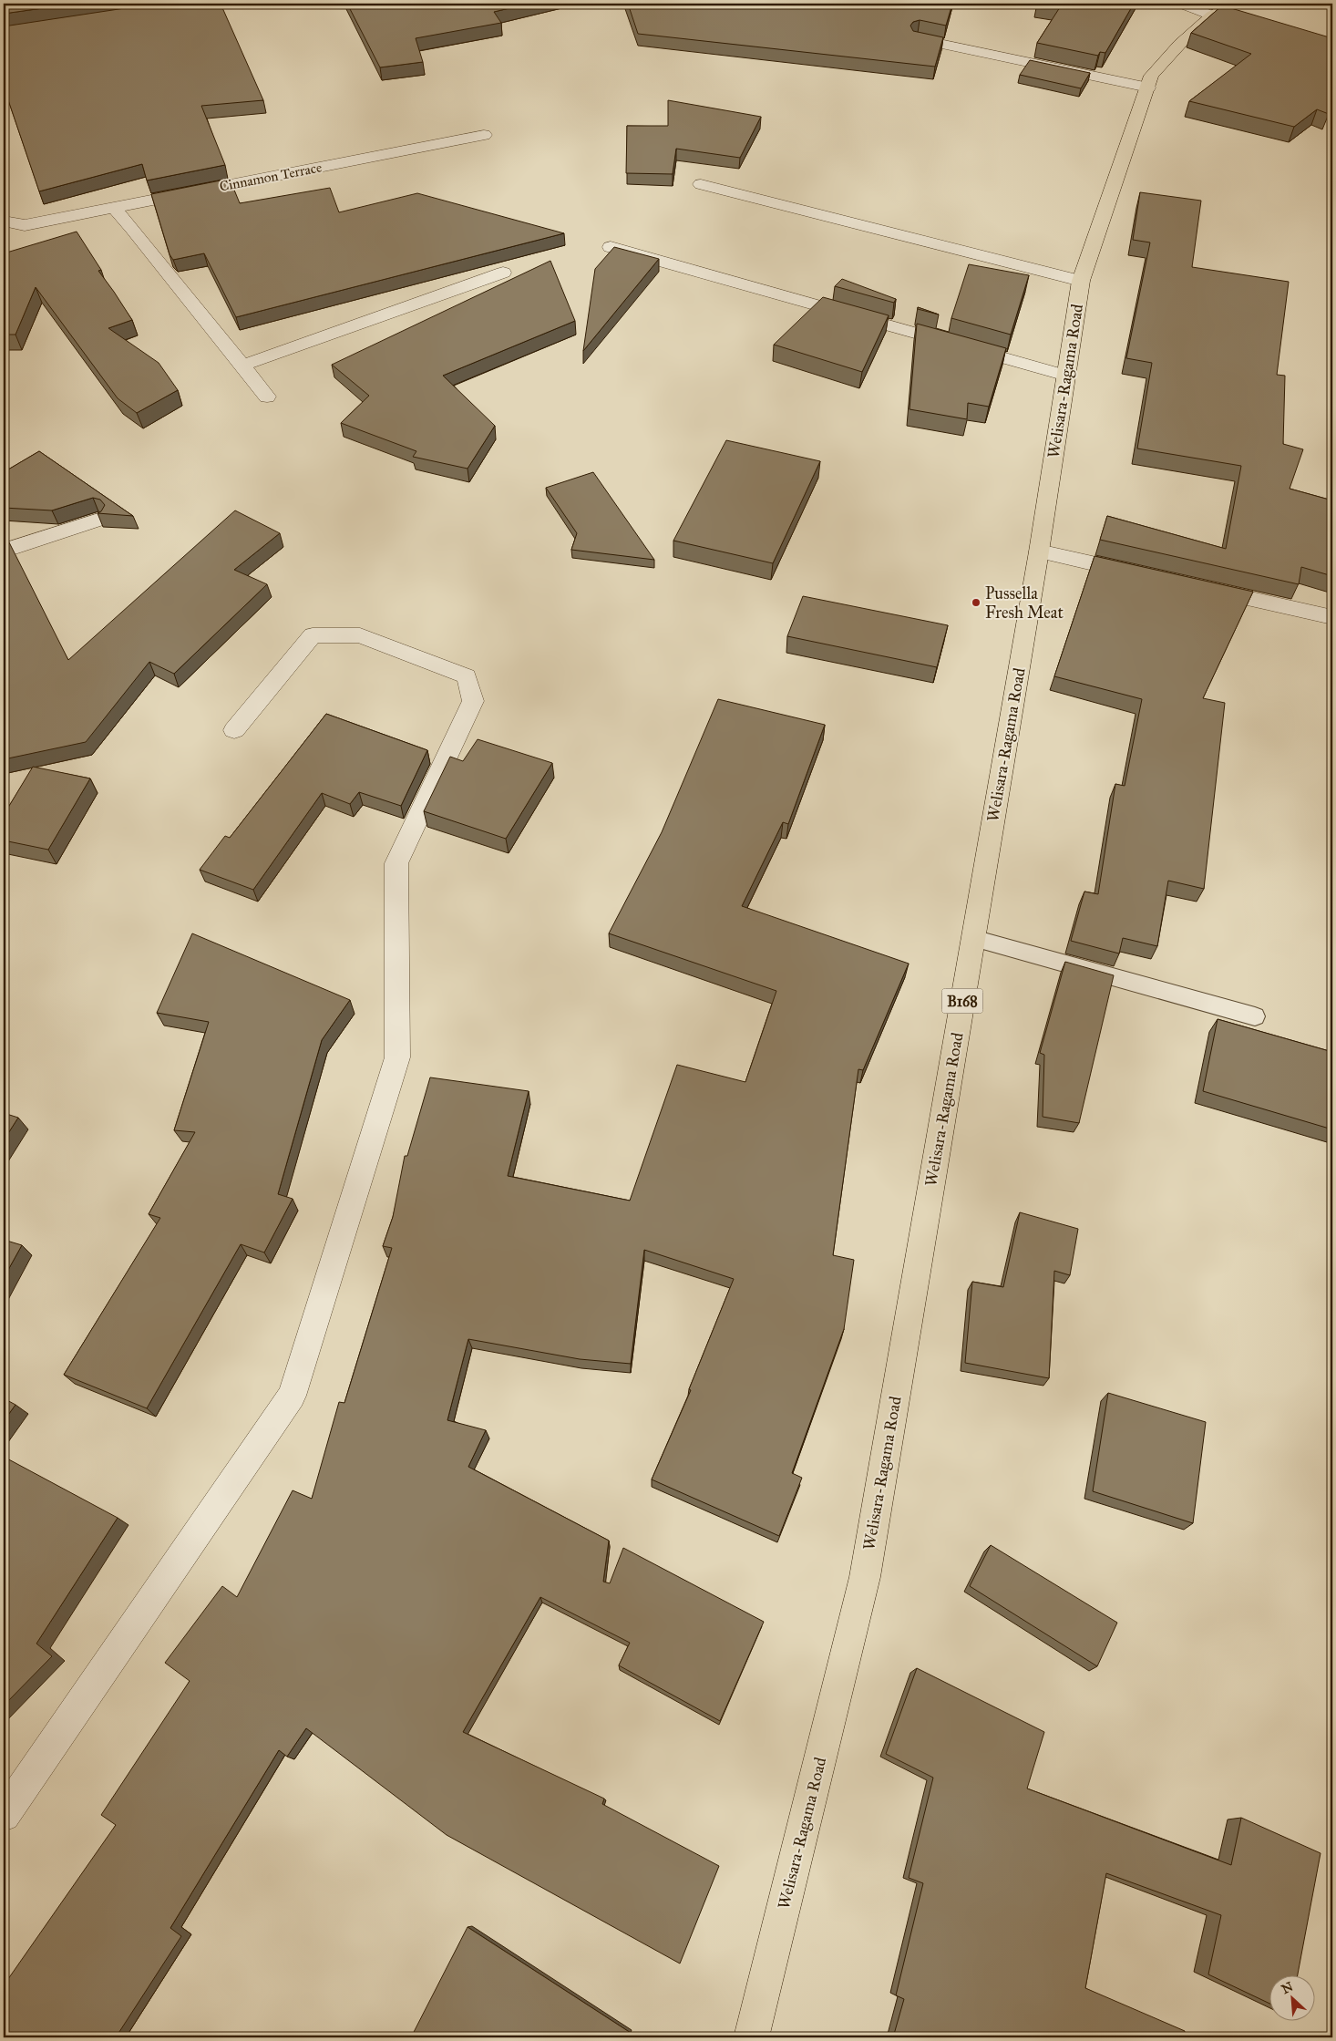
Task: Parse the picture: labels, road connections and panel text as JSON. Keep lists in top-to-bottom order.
{
  "streets": {
    "main road": ["Welisara-Ragama Road", "B168"],
    "street": ["Cinnamon Terrace"]
  },
  "places": ["Pussella Fresh Meat"],
  "north": "top left"
}
